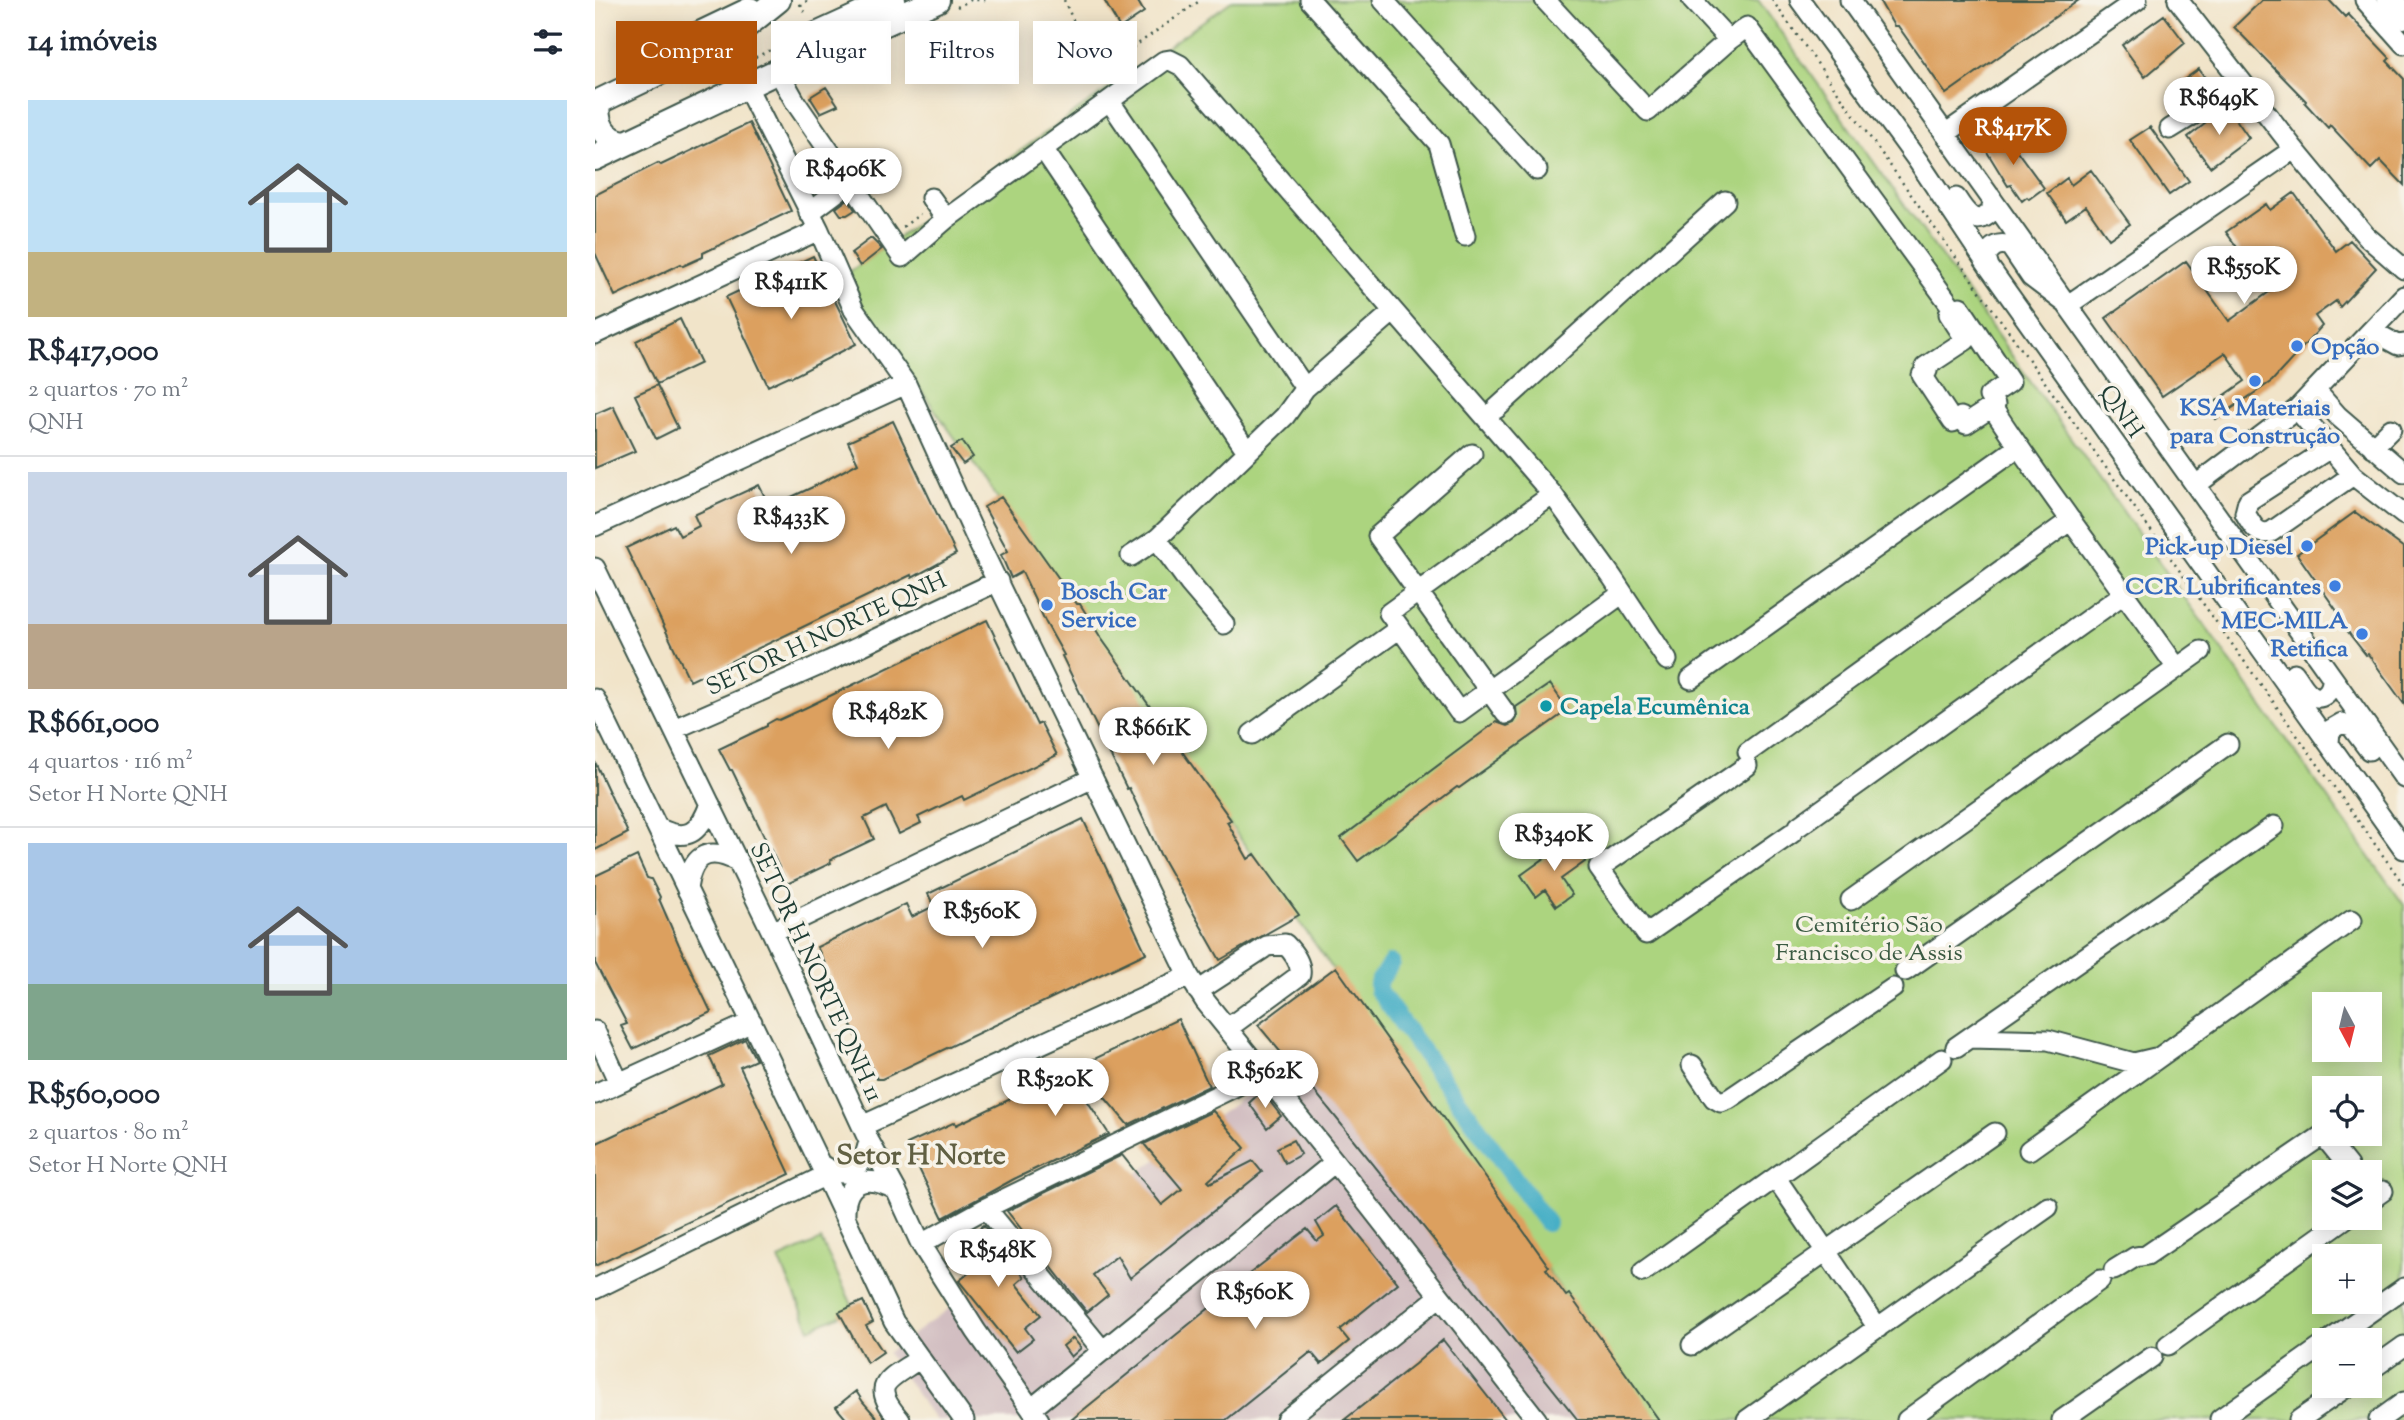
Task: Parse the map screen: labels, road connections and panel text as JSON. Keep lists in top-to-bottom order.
{
  "streets": {
    "street": ["QNH", "SETOR H NORTE QNH", "SETOR H NORTE QNH 11"]
  },
  "crossings": [
    ["SETOR H NORTE QNH", "SETOR H NORTE QNH 11"]
  ],
  "districts": ["Setor H Norte"],
  "parks": ["Cemitério São Francisco de Assis"],
  "places": [
    "Opção",
    "KSA Materiais para Construção",
    "Pick-up Diesel",
    "CCR Lubrificantes",
    "Bosch Car Service",
    "MEC-MILA Retifica",
    "Capela Ecumênica"
  ],
  "north": "bottom",
  "page": {
    "heading": "14 imóveis",
    "chip": [
      "Comprar",
      "Alugar",
      "Filtros",
      "Novo"
    ],
    "price": [
      "R$649K",
      "R$417K",
      "R$406K",
      "R$550K",
      "R$411K",
      "R$433K",
      "R$482K",
      "R$661K",
      "R$340K",
      "R$560K",
      "R$562K",
      "R$520K",
      "R$548K",
      "R$560K"
    ],
    "list": [
      {
        "name": "R$417,000",
        "note": "2 quartos · 70 m² · QNH"
      },
      {
        "name": "R$661,000",
        "note": "4 quartos · 116 m² · Setor H Norte QNH"
      },
      {
        "name": "R$560,000",
        "note": "2 quartos · 80 m² · Setor H Norte QNH"
      }
    ],
    "map_buttons": ["+", "−"]
  }
}
